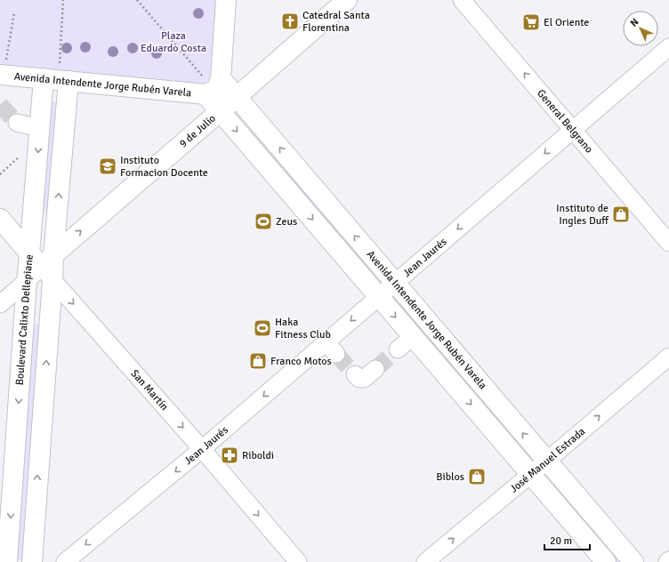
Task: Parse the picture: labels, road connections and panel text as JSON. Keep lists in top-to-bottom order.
{
  "streets": {
    "main road": [
      "Avenida Intendente Jorge Rubén Varela",
      "9 de Julio",
      "Boulevard Calixto Dellepiane",
      "San Martín"
    ],
    "street": ["General Belgrano", "Jean Jaurés", "José Manuel Estrada"]
  },
  "crossings": [
    ["Avenida Intendente Jorge Rubén Varela", "9 de Julio"],
    ["Avenida Intendente Jorge Rubén Varela", "Jean Jaurés"],
    ["Avenida Intendente Jorge Rubén Varela", "Boulevard Calixto Dellepiane"],
    ["Avenida Intendente Jorge Rubén Varela", "José Manuel Estrada"],
    ["General Belgrano", "Jean Jaurés"],
    ["9 de Julio", "Boulevard Calixto Dellepiane"],
    ["9 de Julio", "San Martín"],
    ["Jean Jaurés", "San Martín"],
    ["Boulevard Calixto Dellepiane", "San Martín"]
  ],
  "one_way": [
    "General Belgrano",
    "9 de Julio",
    "Jean Jaurés",
    "San Martín",
    "José Manuel Estrada"
  ],
  "parks": ["Plaza Eduardo Costa"],
  "places": {
    "church": ["Catedral Santa Florentina"],
    "supermarket": ["El Oriente"],
    "school or university": ["Instituto Formacion Docente"],
    "shop": ["Instituto de Ingles Duff", "Franco Motos", "Biblos"],
    "sports": ["Zeus", "Haka Fitness Club"],
    "pharmacy": ["Riboldi"]
  },
  "scale_bar": "20 m",
  "north": "top left"
}
